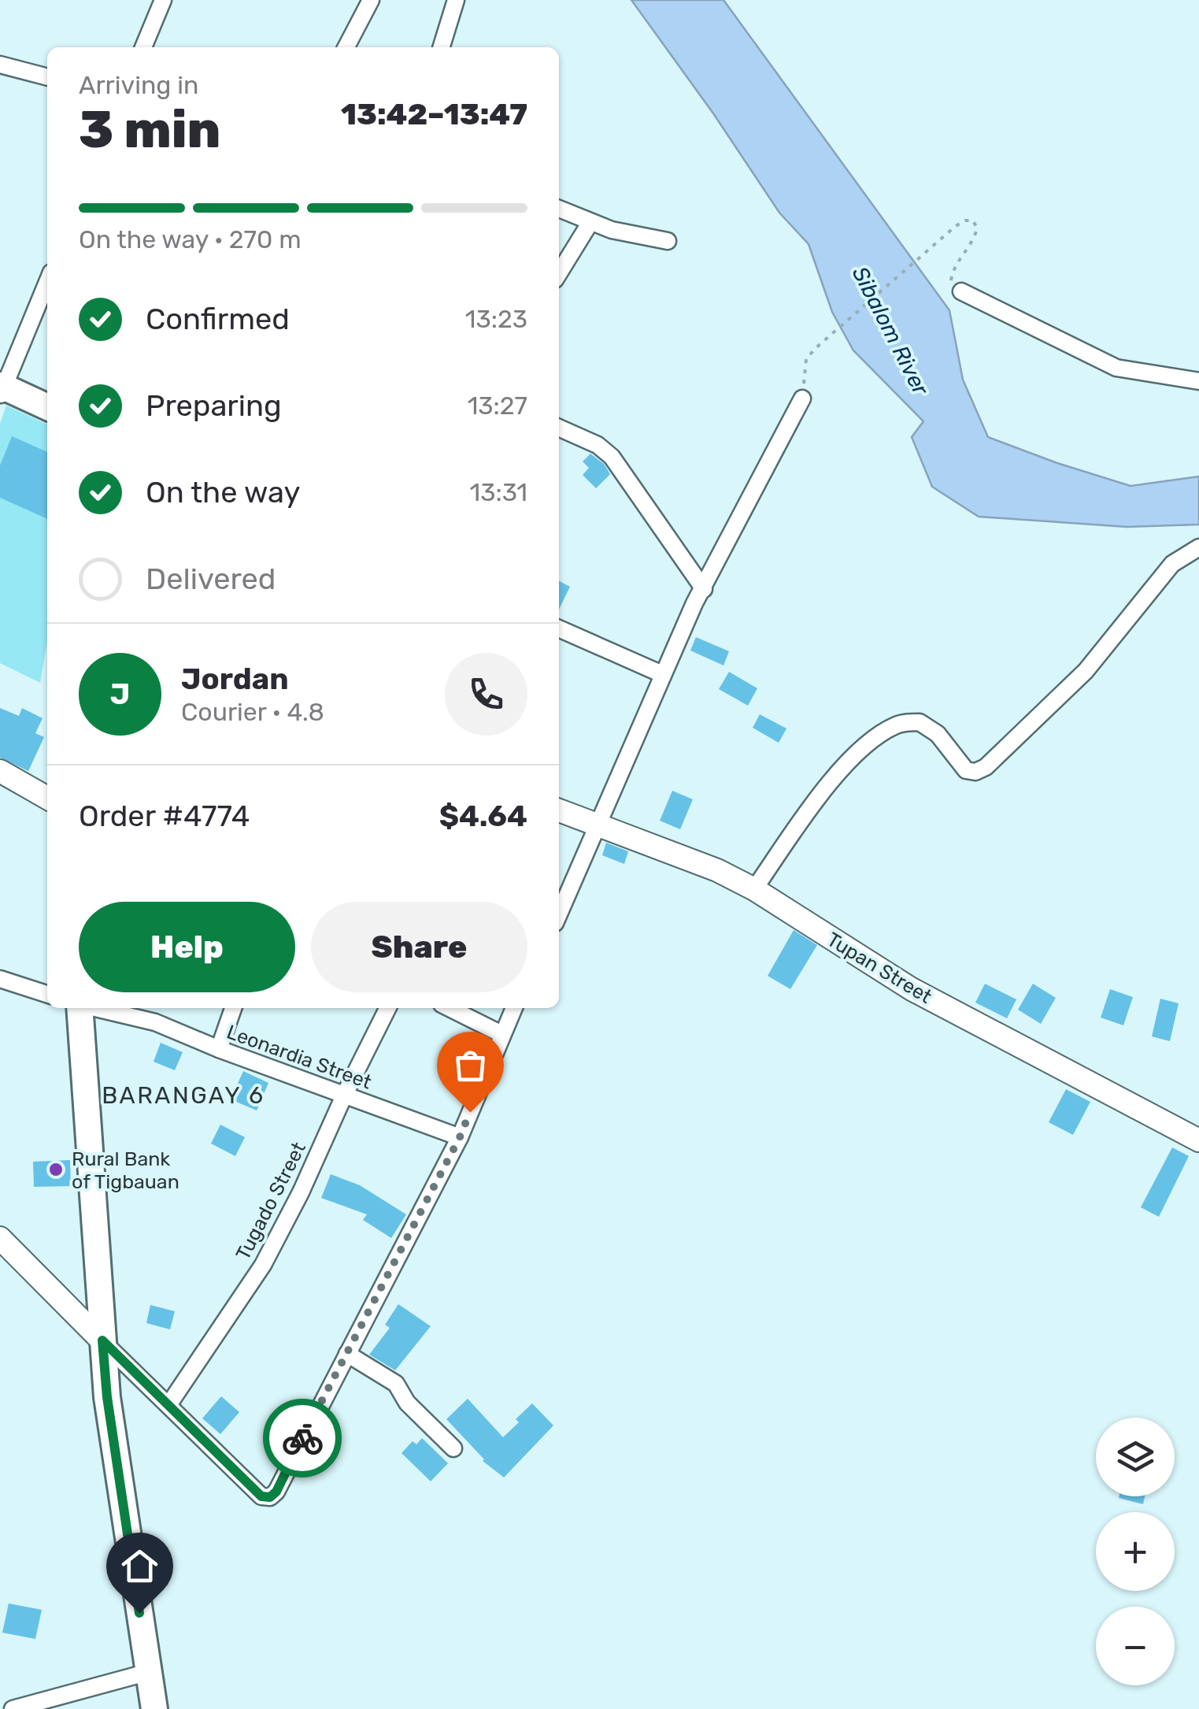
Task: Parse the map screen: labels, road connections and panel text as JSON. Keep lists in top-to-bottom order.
{
  "streets": {
    "main road": ["Tupan Street"],
    "street": ["Leonardia Street", "Tugado Street"]
  },
  "crossings": [
    ["Leonardia Street", "Tugado Street"]
  ],
  "districts": ["BARANGAY 6"],
  "water": ["Sibalom River"],
  "places": ["Rural Bank of Tigbauan"],
  "page": {
    "heading": ["3 min", "Arriving in", "13:42–13:47"],
    "panel": [
      "Jordan",
      "Courier · 4.8",
      "Order #4774",
      "$4.64"
    ],
    "bar": "On the way · 270 m",
    "list": [
      ["Confirmed", "13:23"],
      ["Preparing", "13:27"],
      ["On the way", "13:31"],
      "Delivered"
    ],
    "round": "J",
    "buttons": ["Help", "Share"],
    "map_buttons": ["+", "−"]
  }
}
